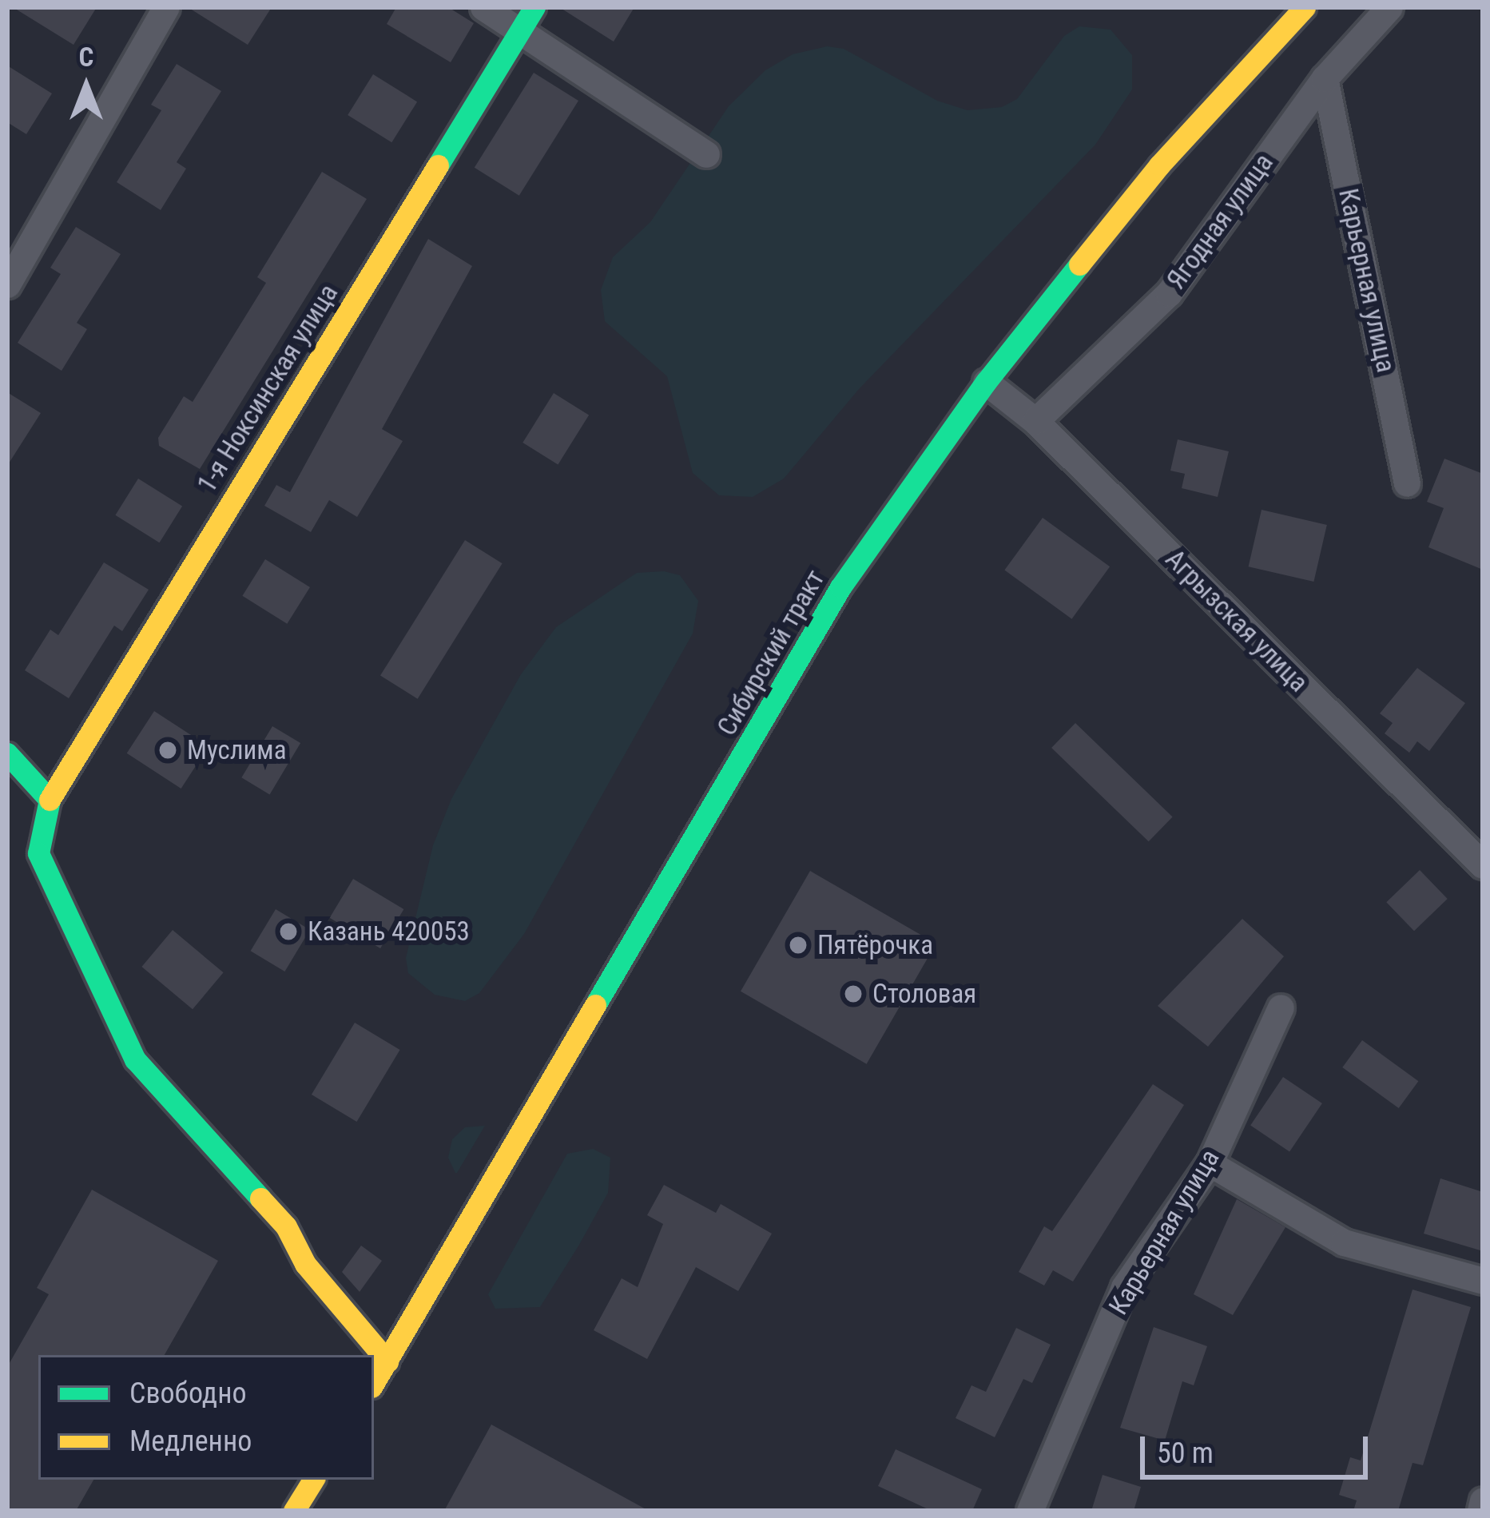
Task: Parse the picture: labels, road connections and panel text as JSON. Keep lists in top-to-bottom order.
{
  "streets": {
    "main road": ["1-я Ноксинская улица", "Сибирский тракт"],
    "street": ["Ягодная улица", "Карьерная улица", "Агрызская улица"]
  },
  "crossings": [
    ["Ягодная улица", "Карьерная улица"],
    ["Ягодная улица", "Агрызская улица"],
    ["Агрызская улица", "Сибирский тракт"]
  ],
  "places": [
    "Муслима",
    "Казань 420053",
    "Пятёрочка",
    "Столовая"
  ],
  "legend": ["Свободно", "Медленно"],
  "scale_bar": "50 m",
  "north": "top"
}
